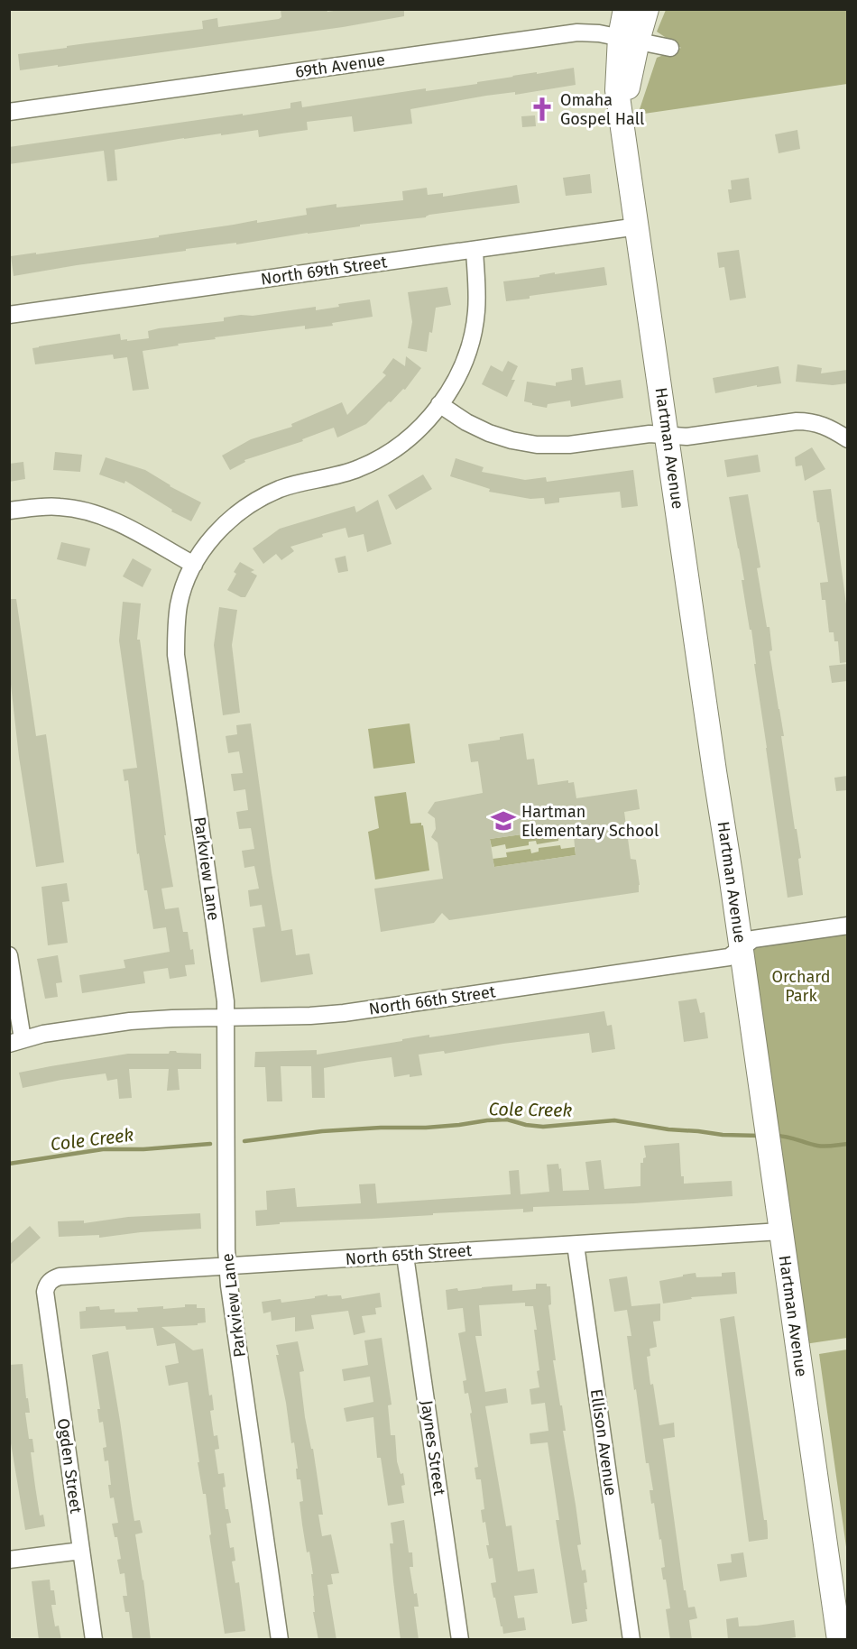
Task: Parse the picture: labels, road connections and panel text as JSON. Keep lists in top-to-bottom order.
{
  "streets": {
    "main road": ["Hartman Avenue"],
    "street": [
      "69th Avenue",
      "North 69th Street",
      "Parkview Lane",
      "North 66th Street",
      "North 65th Street",
      "Ellison Avenue",
      "Jaynes Street",
      "Ogden Street"
    ]
  },
  "crossings": [
    ["69th Avenue", "Hartman Avenue"],
    ["North 69th Street", "Hartman Avenue"],
    ["North 69th Street", "Parkview Lane"],
    ["Hartman Avenue", "North 66th Street"],
    ["Hartman Avenue", "North 65th Street"],
    ["Parkview Lane", "North 66th Street"],
    ["Parkview Lane", "North 65th Street"],
    ["North 65th Street", "Ellison Avenue"],
    ["North 65th Street", "Jaynes Street"],
    ["North 65th Street", "Ogden Street"]
  ],
  "water": ["Cole Creek"],
  "parks": ["Orchard Park"],
  "places": {
    "church": ["Omaha Gospel Hall"],
    "school or university": ["Hartman Elementary School"]
  }
}
